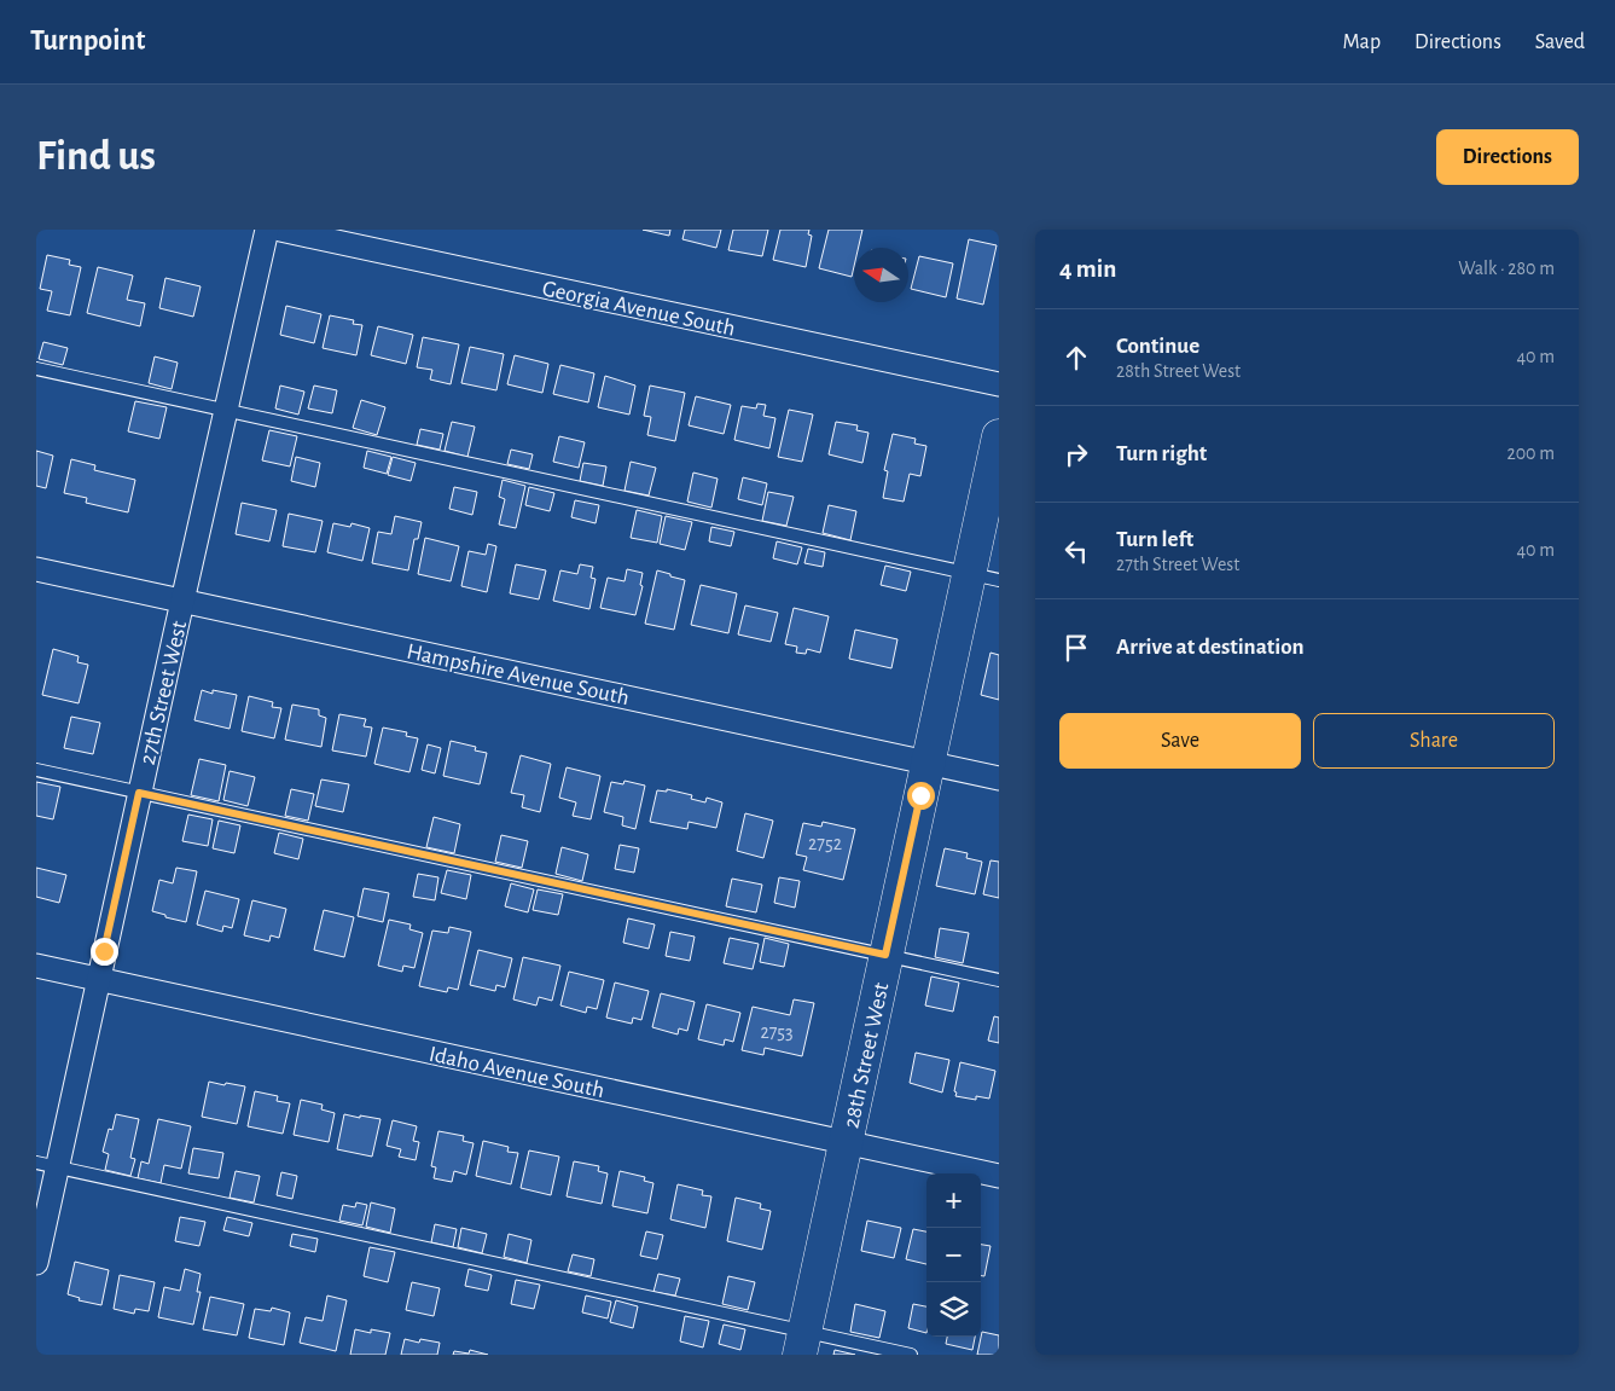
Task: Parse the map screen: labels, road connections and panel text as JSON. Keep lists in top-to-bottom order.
{
  "streets": {
    "street": [
      "Georgia Avenue South",
      "Hampshire Avenue South",
      "27th Street West",
      "28th Street West",
      "Idaho Avenue South"
    ]
  },
  "crossings": [
    ["Hampshire Avenue South", "27th Street West"],
    ["Hampshire Avenue South", "28th Street West"],
    ["27th Street West", "Idaho Avenue South"],
    ["28th Street West", "Idaho Avenue South"]
  ],
  "house_numbers": ["2752", "2753"],
  "north": "left",
  "page": {
    "header": "Turnpoint",
    "nav": ["Map", "Directions", "Saved"],
    "buttons": [
      "Directions",
      ["Save", "Share"]
    ],
    "title": "Find us",
    "heading": ["4 min", "Walk · 280 m"],
    "list": [
      ["Continue", "28th Street West", "40 m"],
      ["Turn right", "200 m"],
      ["Turn left", "27th Street West", "40 m"],
      "Arrive at destination"
    ],
    "map_buttons": ["+", "−"]
  }
}
